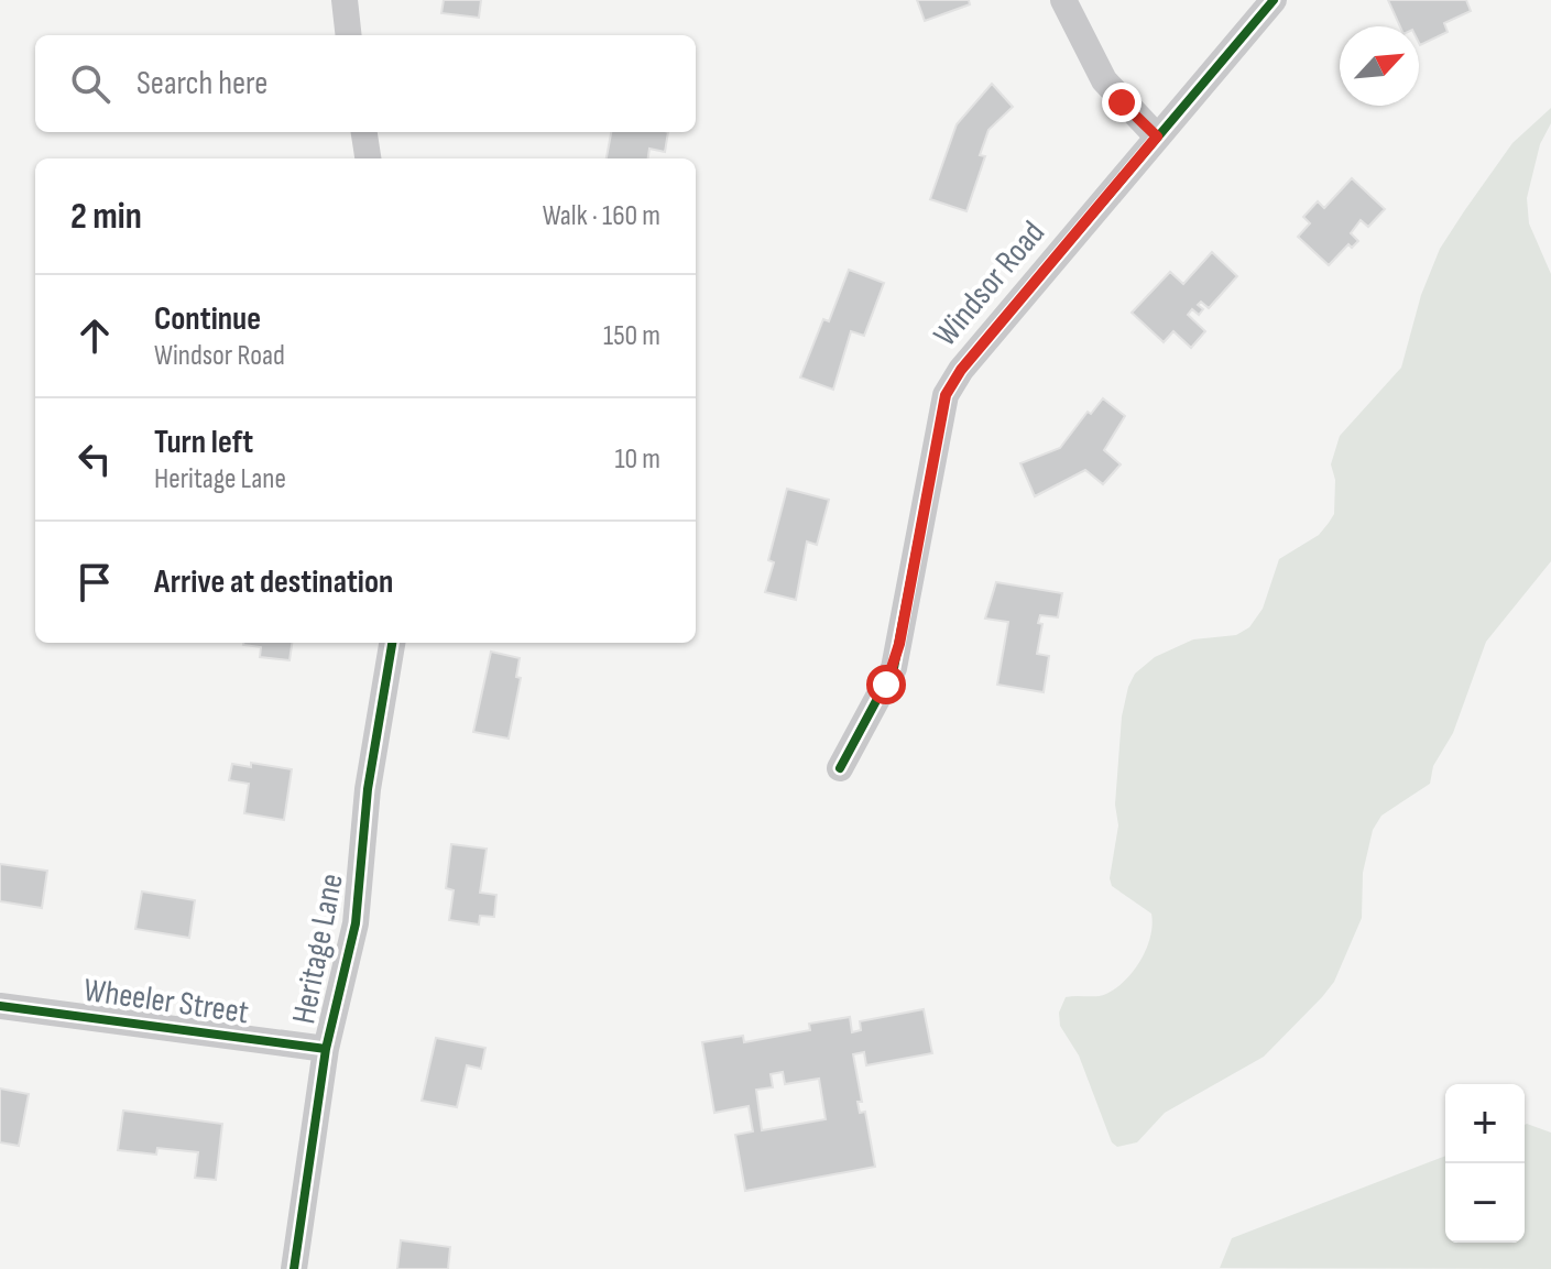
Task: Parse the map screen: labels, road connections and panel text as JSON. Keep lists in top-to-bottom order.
{
  "streets": {
    "street": ["Windsor Road", "Heritage Lane", "Wheeler Street"]
  },
  "crossings": [
    ["Heritage Lane", "Wheeler Street"]
  ],
  "north": "top right",
  "page": {
    "search": "Search here",
    "heading": ["2 min", "Walk · 160 m"],
    "list": [
      ["Continue", "Windsor Road", "150 m"],
      ["Turn left", "Heritage Lane", "10 m"],
      "Arrive at destination"
    ],
    "map_buttons": ["+", "−"]
  }
}
